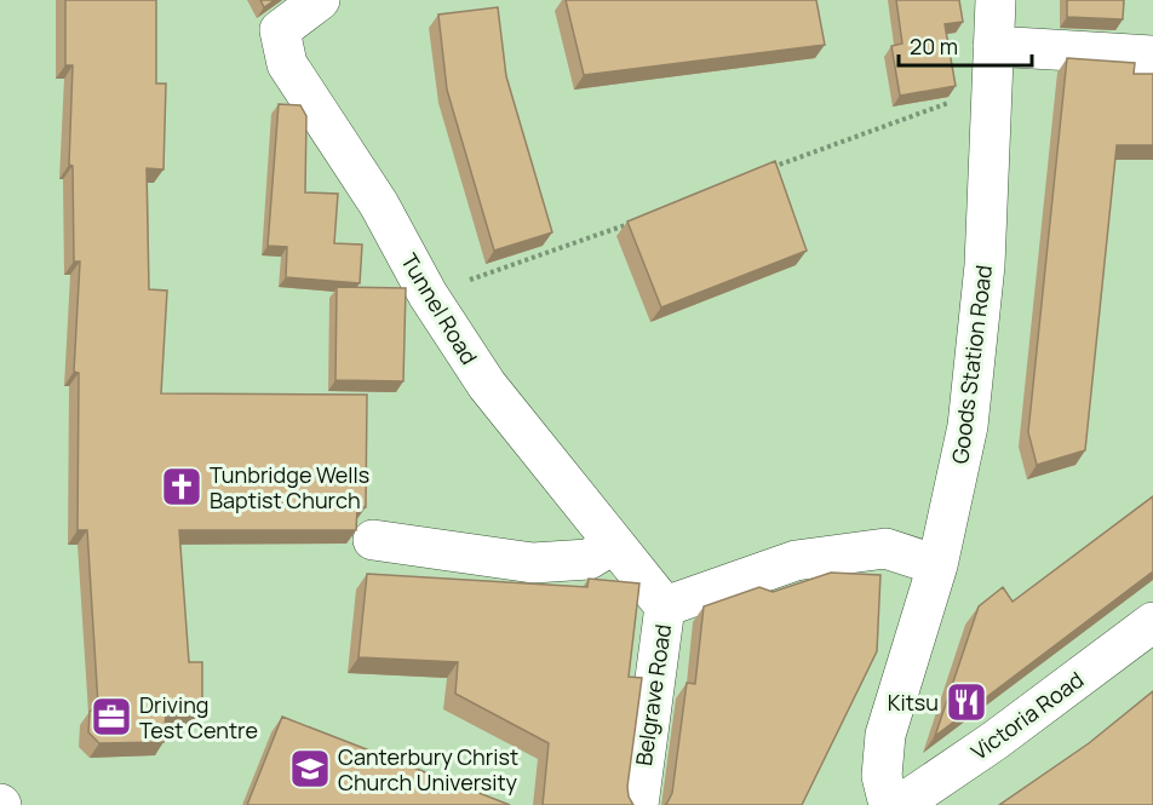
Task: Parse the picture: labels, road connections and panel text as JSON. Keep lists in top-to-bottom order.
{
  "streets": {
    "street": [
      "Tunnel Road",
      "Goods Station Road",
      "Belgrave Road",
      "Victoria Road"
    ]
  },
  "crossings": [
    ["Tunnel Road", "Belgrave Road"],
    ["Goods Station Road", "Belgrave Road"]
  ],
  "places": {
    "church": ["Tunbridge Wells Baptist Church"],
    "restaurant": ["Kitsu"],
    "office": ["Driving Test Centre"],
    "school or university": ["Canterbury Christ Church University"]
  },
  "scale_bar": "20 m"
}
